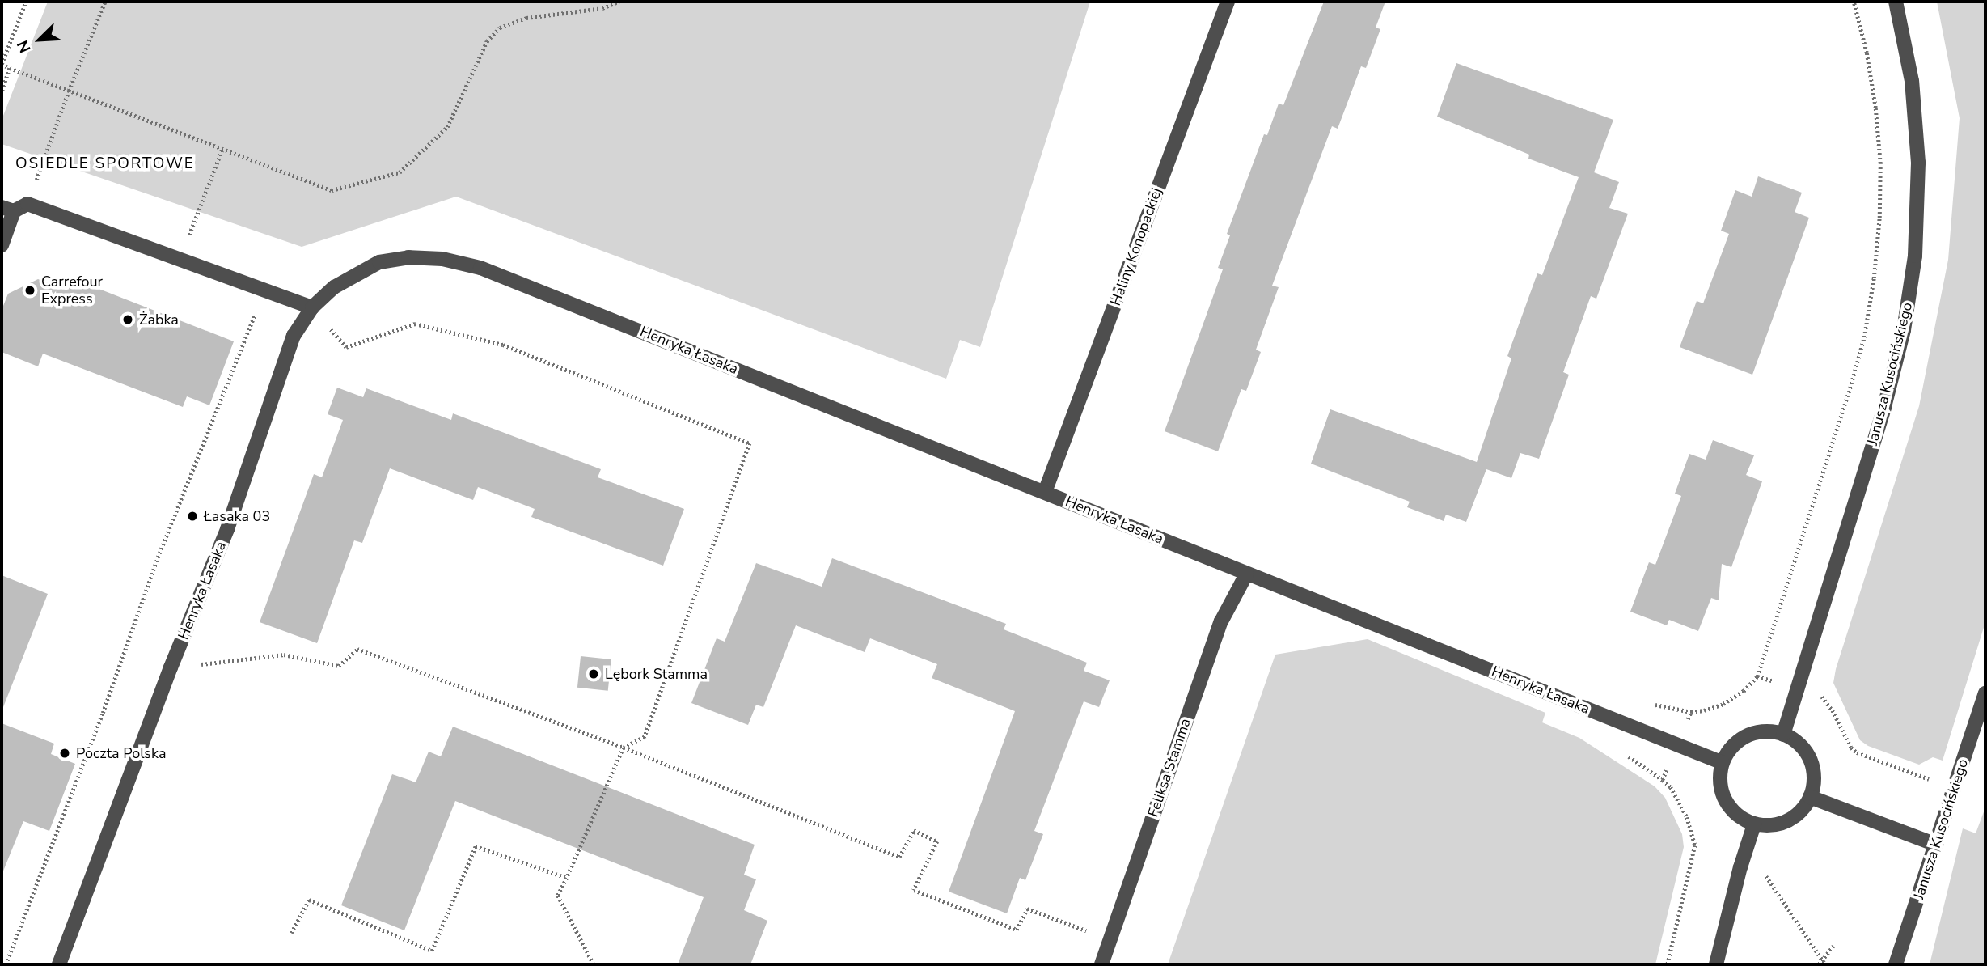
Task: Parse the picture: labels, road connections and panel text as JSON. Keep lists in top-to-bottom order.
{
  "streets": {
    "street": [
      "Haliny Konopackiej",
      "Henryka Łasaka",
      "Janusza Kusocińskiego",
      "Feliksa Stamma"
    ]
  },
  "crossings": [
    ["Haliny Konopackiej", "Henryka Łasaka"],
    ["Henryka Łasaka", "Janusza Kusocińskiego"],
    ["Henryka Łasaka", "Feliksa Stamma"]
  ],
  "districts": ["OSIEDLE SPORTOWE"],
  "places": [
    "Carrefour Express",
    "Żabka",
    "Łasaka 03",
    "Lębork Stamma",
    "Poczta Polska"
  ],
  "north": "bottom left"
}
